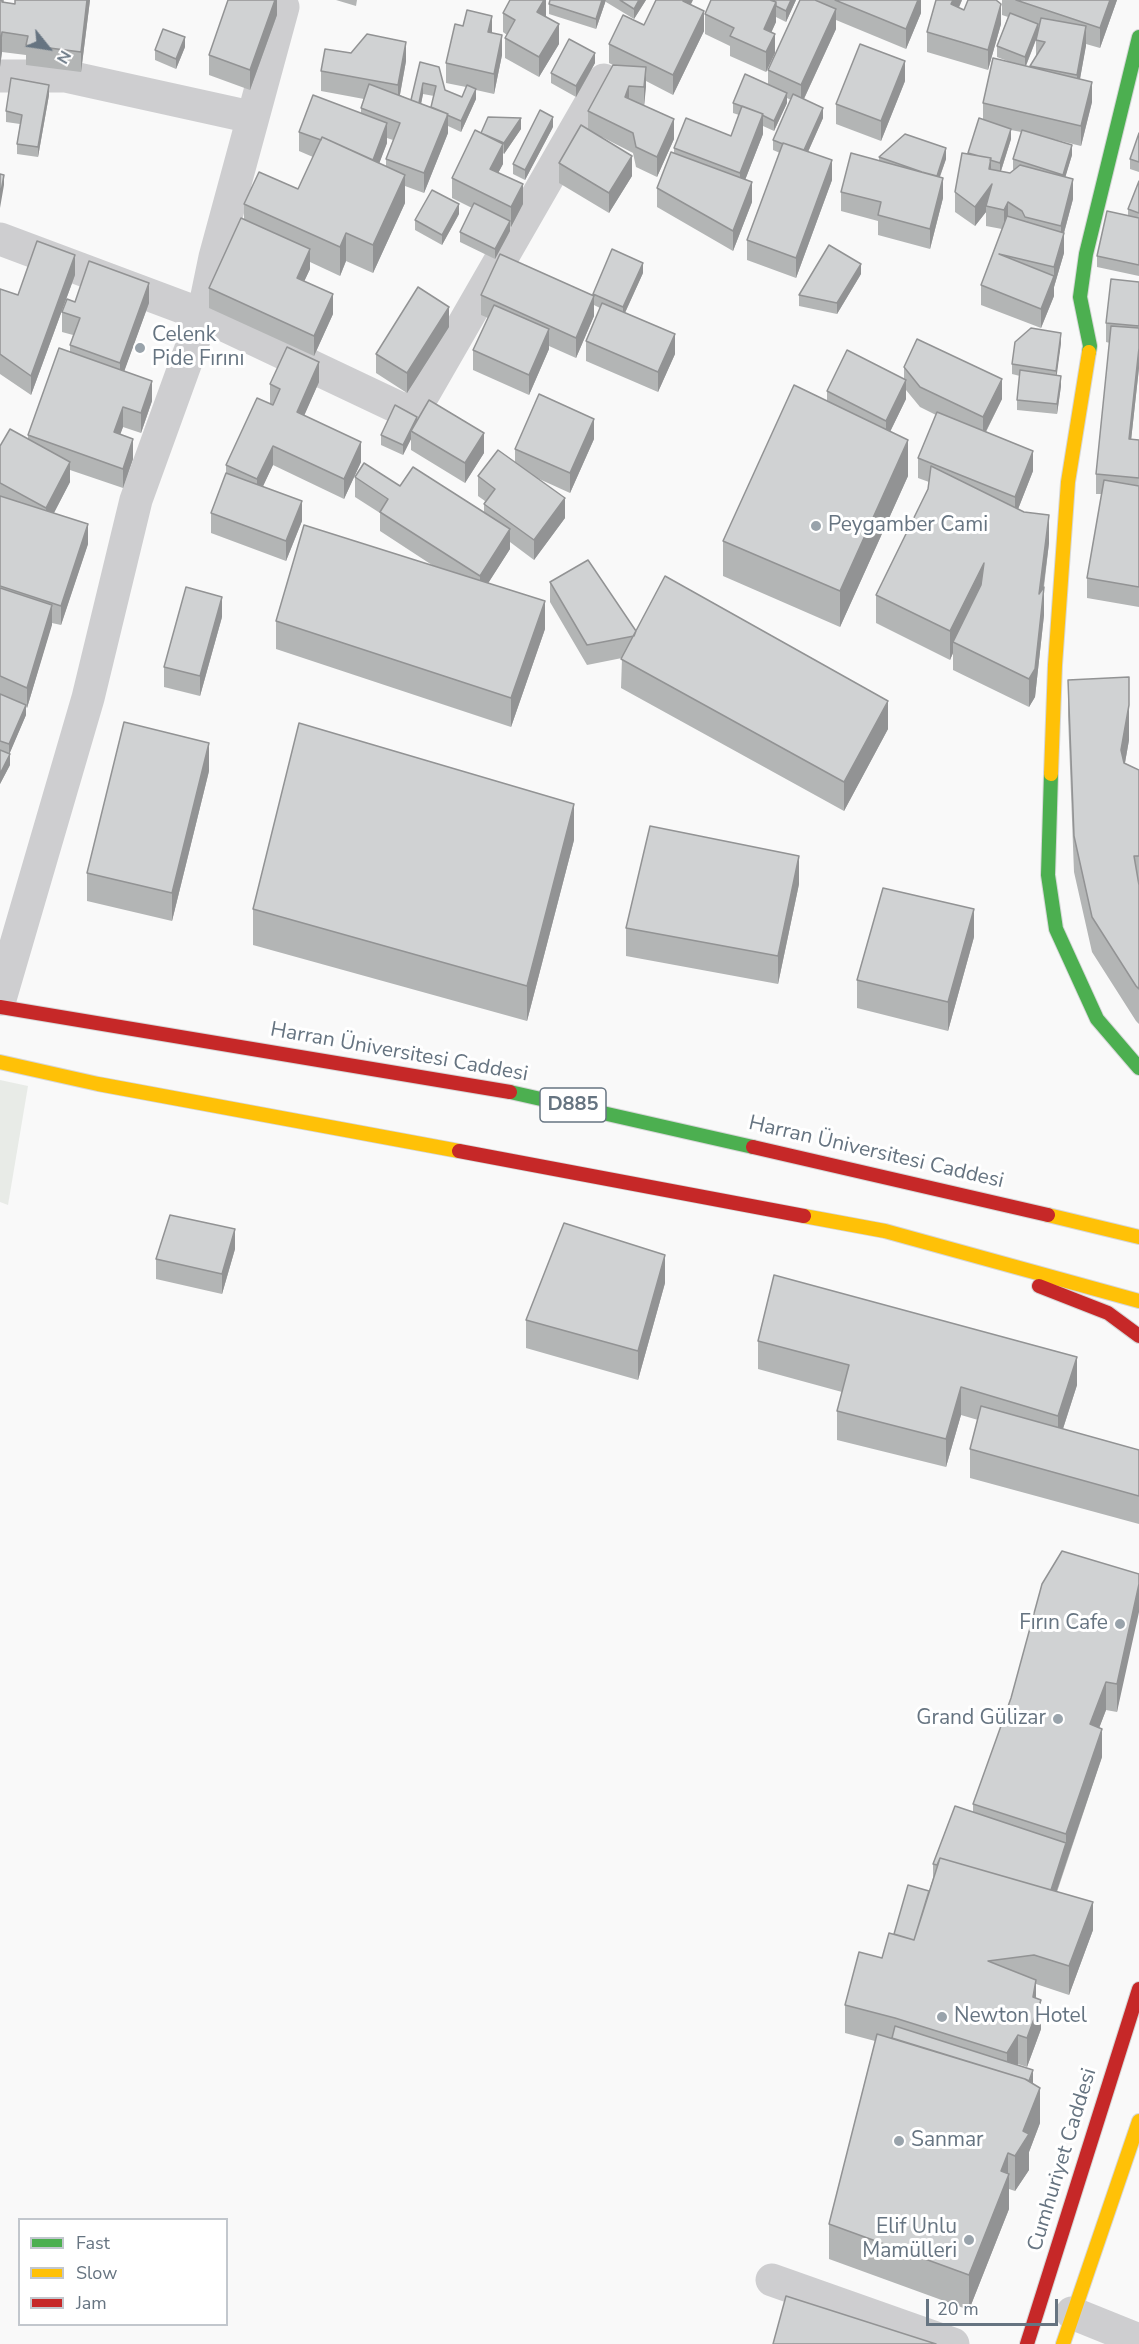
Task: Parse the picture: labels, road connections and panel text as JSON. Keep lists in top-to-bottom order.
{
  "streets": {
    "main road": ["Harran Üniversitesi Caddesi", "D885", "Cumhuriyet Caddesi"]
  },
  "places": [
    "Celenk Pide Fırını",
    "Peygamber Cami",
    "Fırın Cafe",
    "Grand Gülizar",
    "Newton Hotel",
    "Sanmar",
    "Elif Unlu Mamülleri"
  ],
  "legend": ["Fast", "Slow", "Jam"],
  "scale_bar": "20 m",
  "north": "bottom right"
}
